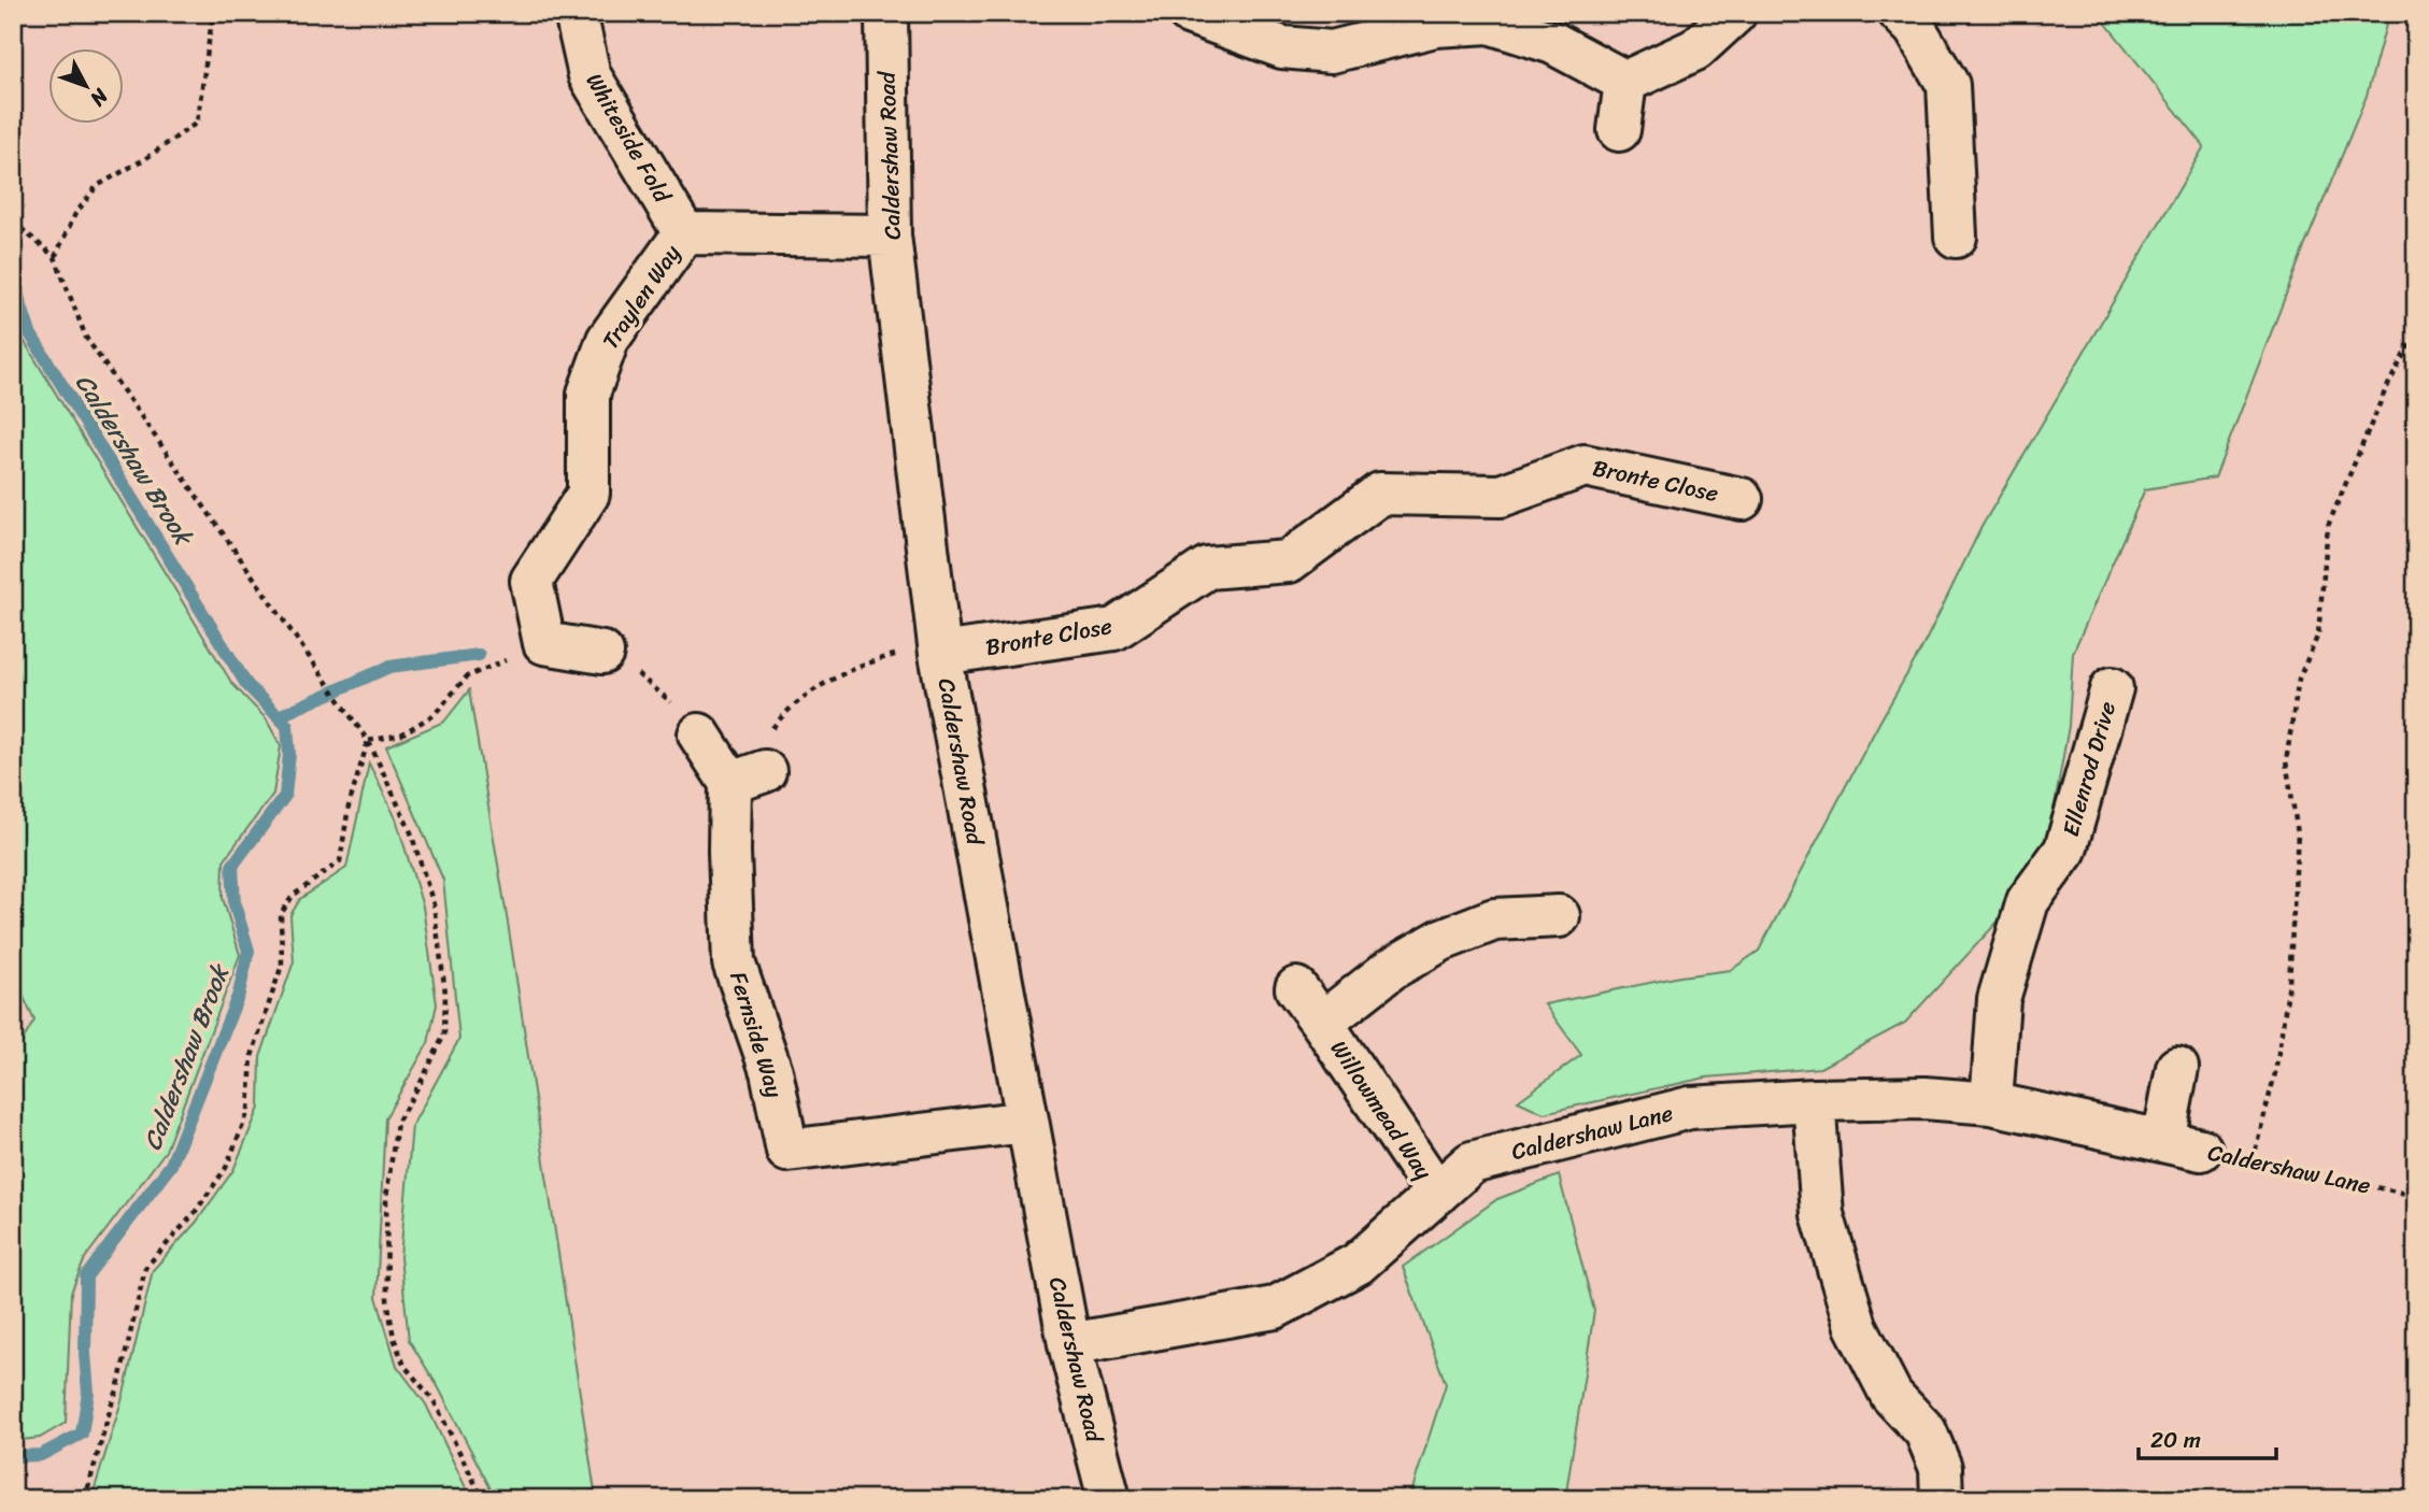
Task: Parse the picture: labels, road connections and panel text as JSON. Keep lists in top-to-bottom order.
{
  "streets": {
    "street": [
      "Whiteside Fold",
      "Caldershaw Road",
      "Traylen Way",
      "Bronte Close",
      "Ellenrod Drive",
      "Fernside Way",
      "Willowmead Way",
      "Caldershaw Lane"
    ]
  },
  "crossings": [
    ["Whiteside Fold", "Traylen Way"],
    ["Caldershaw Road", "Bronte Close"],
    ["Caldershaw Road", "Fernside Way"],
    ["Caldershaw Road", "Caldershaw Lane"],
    ["Ellenrod Drive", "Caldershaw Lane"],
    ["Willowmead Way", "Caldershaw Lane"]
  ],
  "water": ["Caldershaw Brook"],
  "scale_bar": "20 m",
  "north": "bottom right"
}
